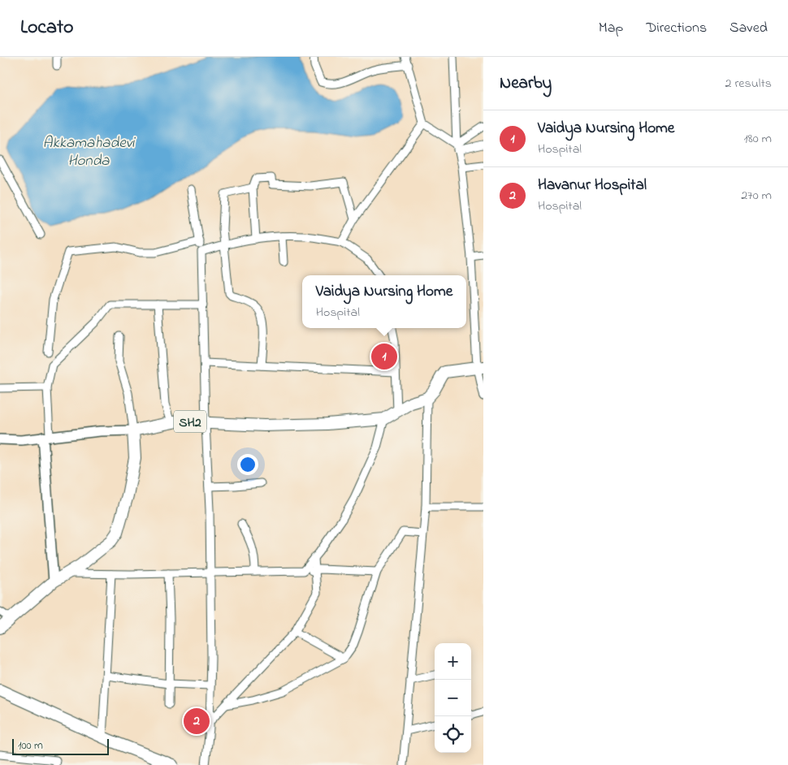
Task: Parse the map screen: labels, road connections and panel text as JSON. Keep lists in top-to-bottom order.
{
  "streets": {
    "main road": ["SH2"]
  },
  "water": ["Akkamahadevi Honda"],
  "scale_bar": "100 m",
  "page": {
    "header": "Locato",
    "nav": ["Map", "Directions", "Saved"],
    "heading": ["Nearby", "2 results"],
    "list": [
      {
        "mark": "1",
        "name": "Vaidya Nursing Home",
        "note": "Hospital",
        "value": "180 m"
      },
      {
        "mark": "2",
        "name": "Havanur Hospital",
        "note": "Hospital",
        "value": "270 m"
      }
    ],
    "popup": ["Vaidya Nursing Home", "Hospital"],
    "pins": ["1", "2"],
    "map_buttons": ["+", "−"],
    "scale": "100 m"
  }
}
